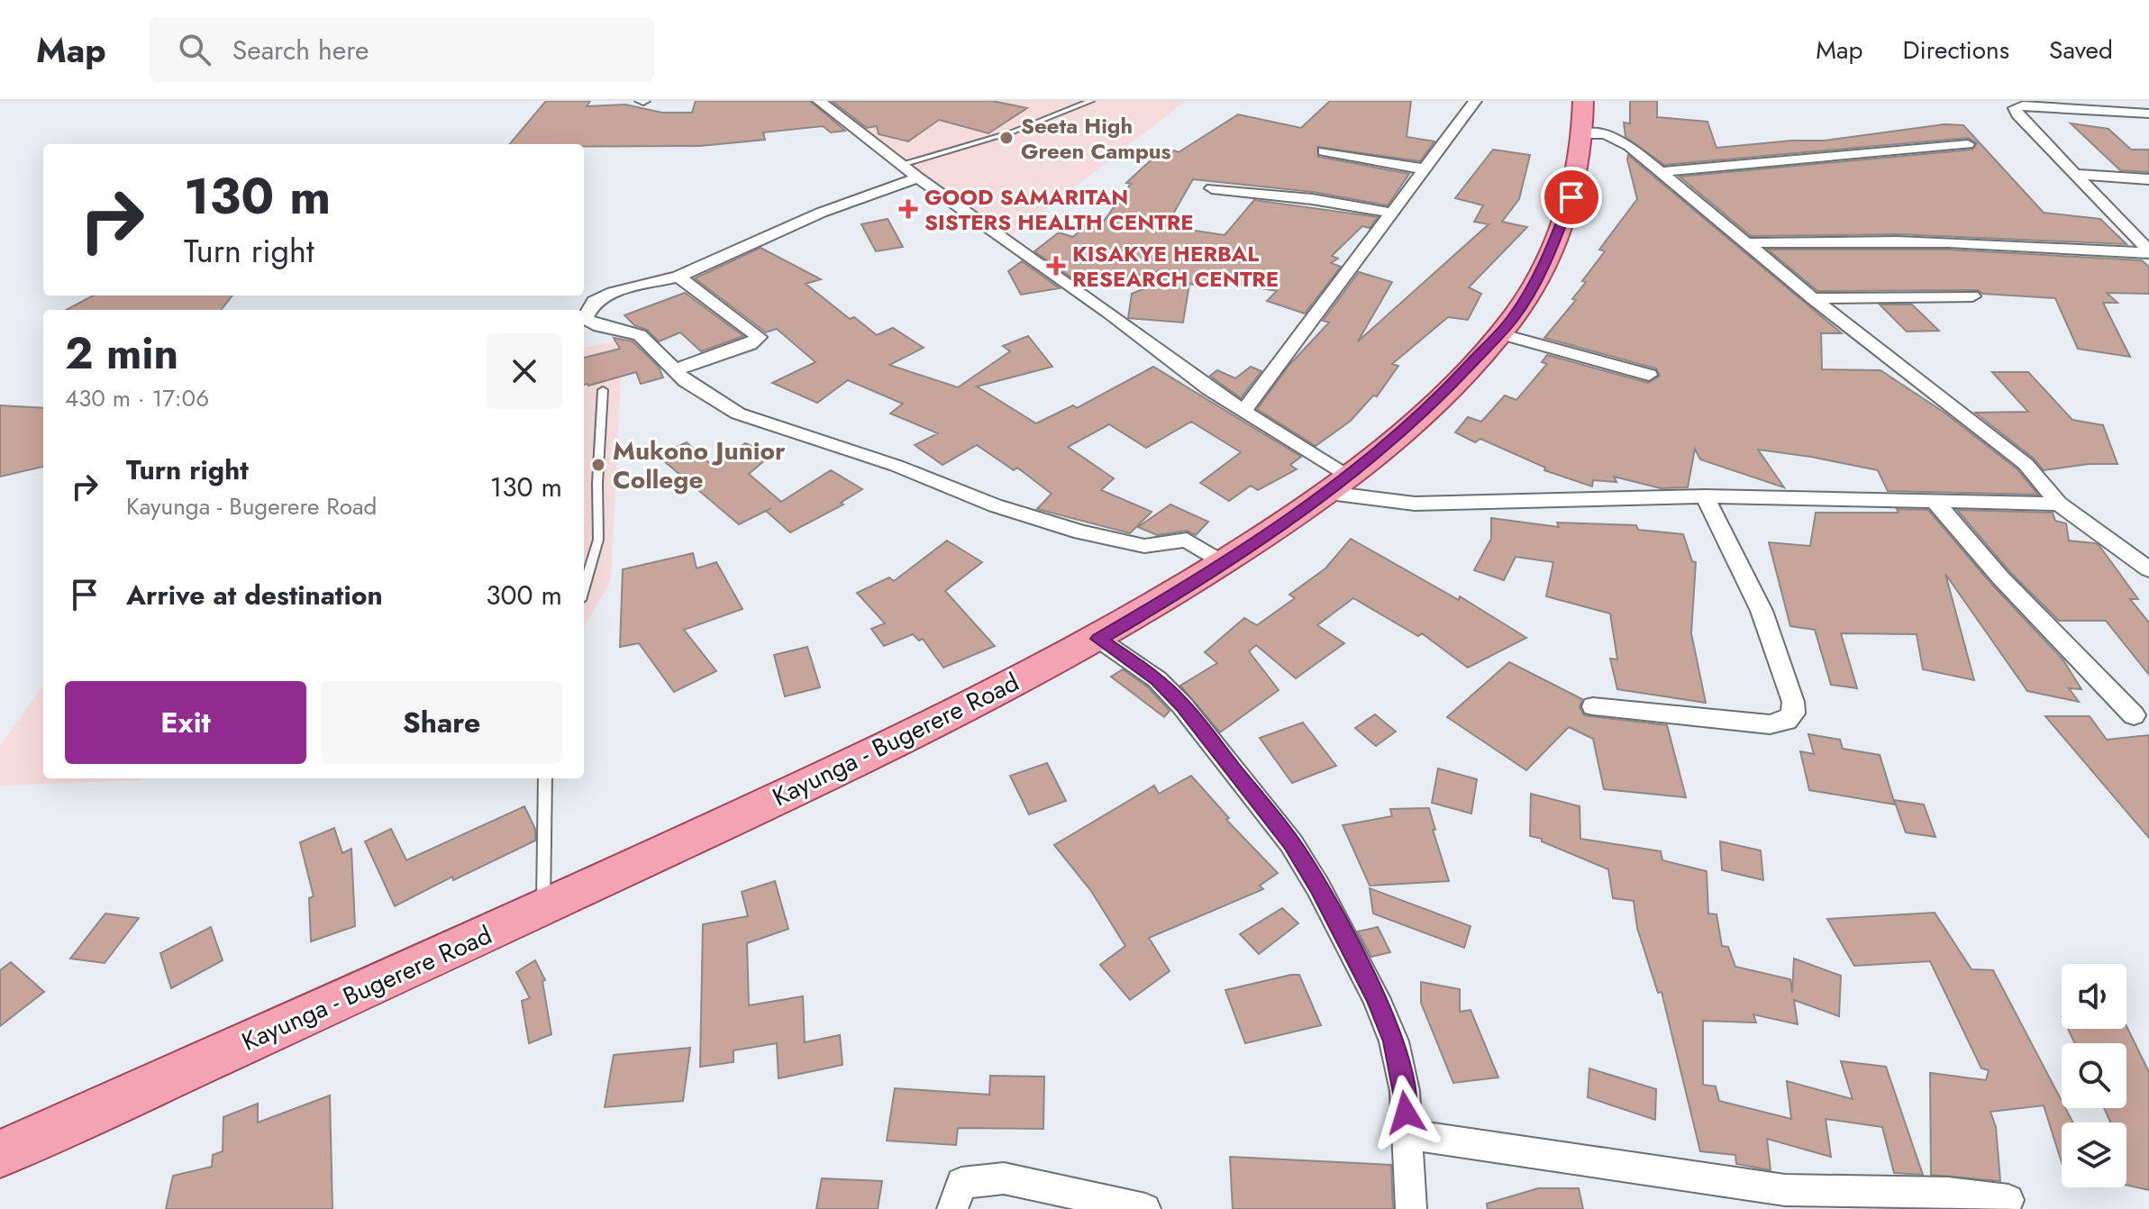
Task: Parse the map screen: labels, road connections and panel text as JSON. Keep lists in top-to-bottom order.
{
  "streets": {
    "main road": ["Kayunga - Bugerere Road"]
  },
  "places": {
    "other": ["Seeta High Green Campus", "Mukono Junior College"],
    "health": ["GOOD SAMARITAN SISTERS HEALTH CENTRE", "KISAKYE HERBAL RESEARCH CENTRE"]
  },
  "page": {
    "header": "Map",
    "search": "Search here",
    "nav": ["Map", "Directions", "Saved"],
    "turn": ["130 m", "Turn right"],
    "heading": ["2 min", "430 m · 17:06"],
    "list": [
      {
        "name": "Turn right",
        "note": "Kayunga - Bugerere Road",
        "value": "130 m"
      },
      {
        "name": "Arrive at destination",
        "value": "300 m"
      }
    ],
    "buttons": ["Exit", "Share"]
  }
}
